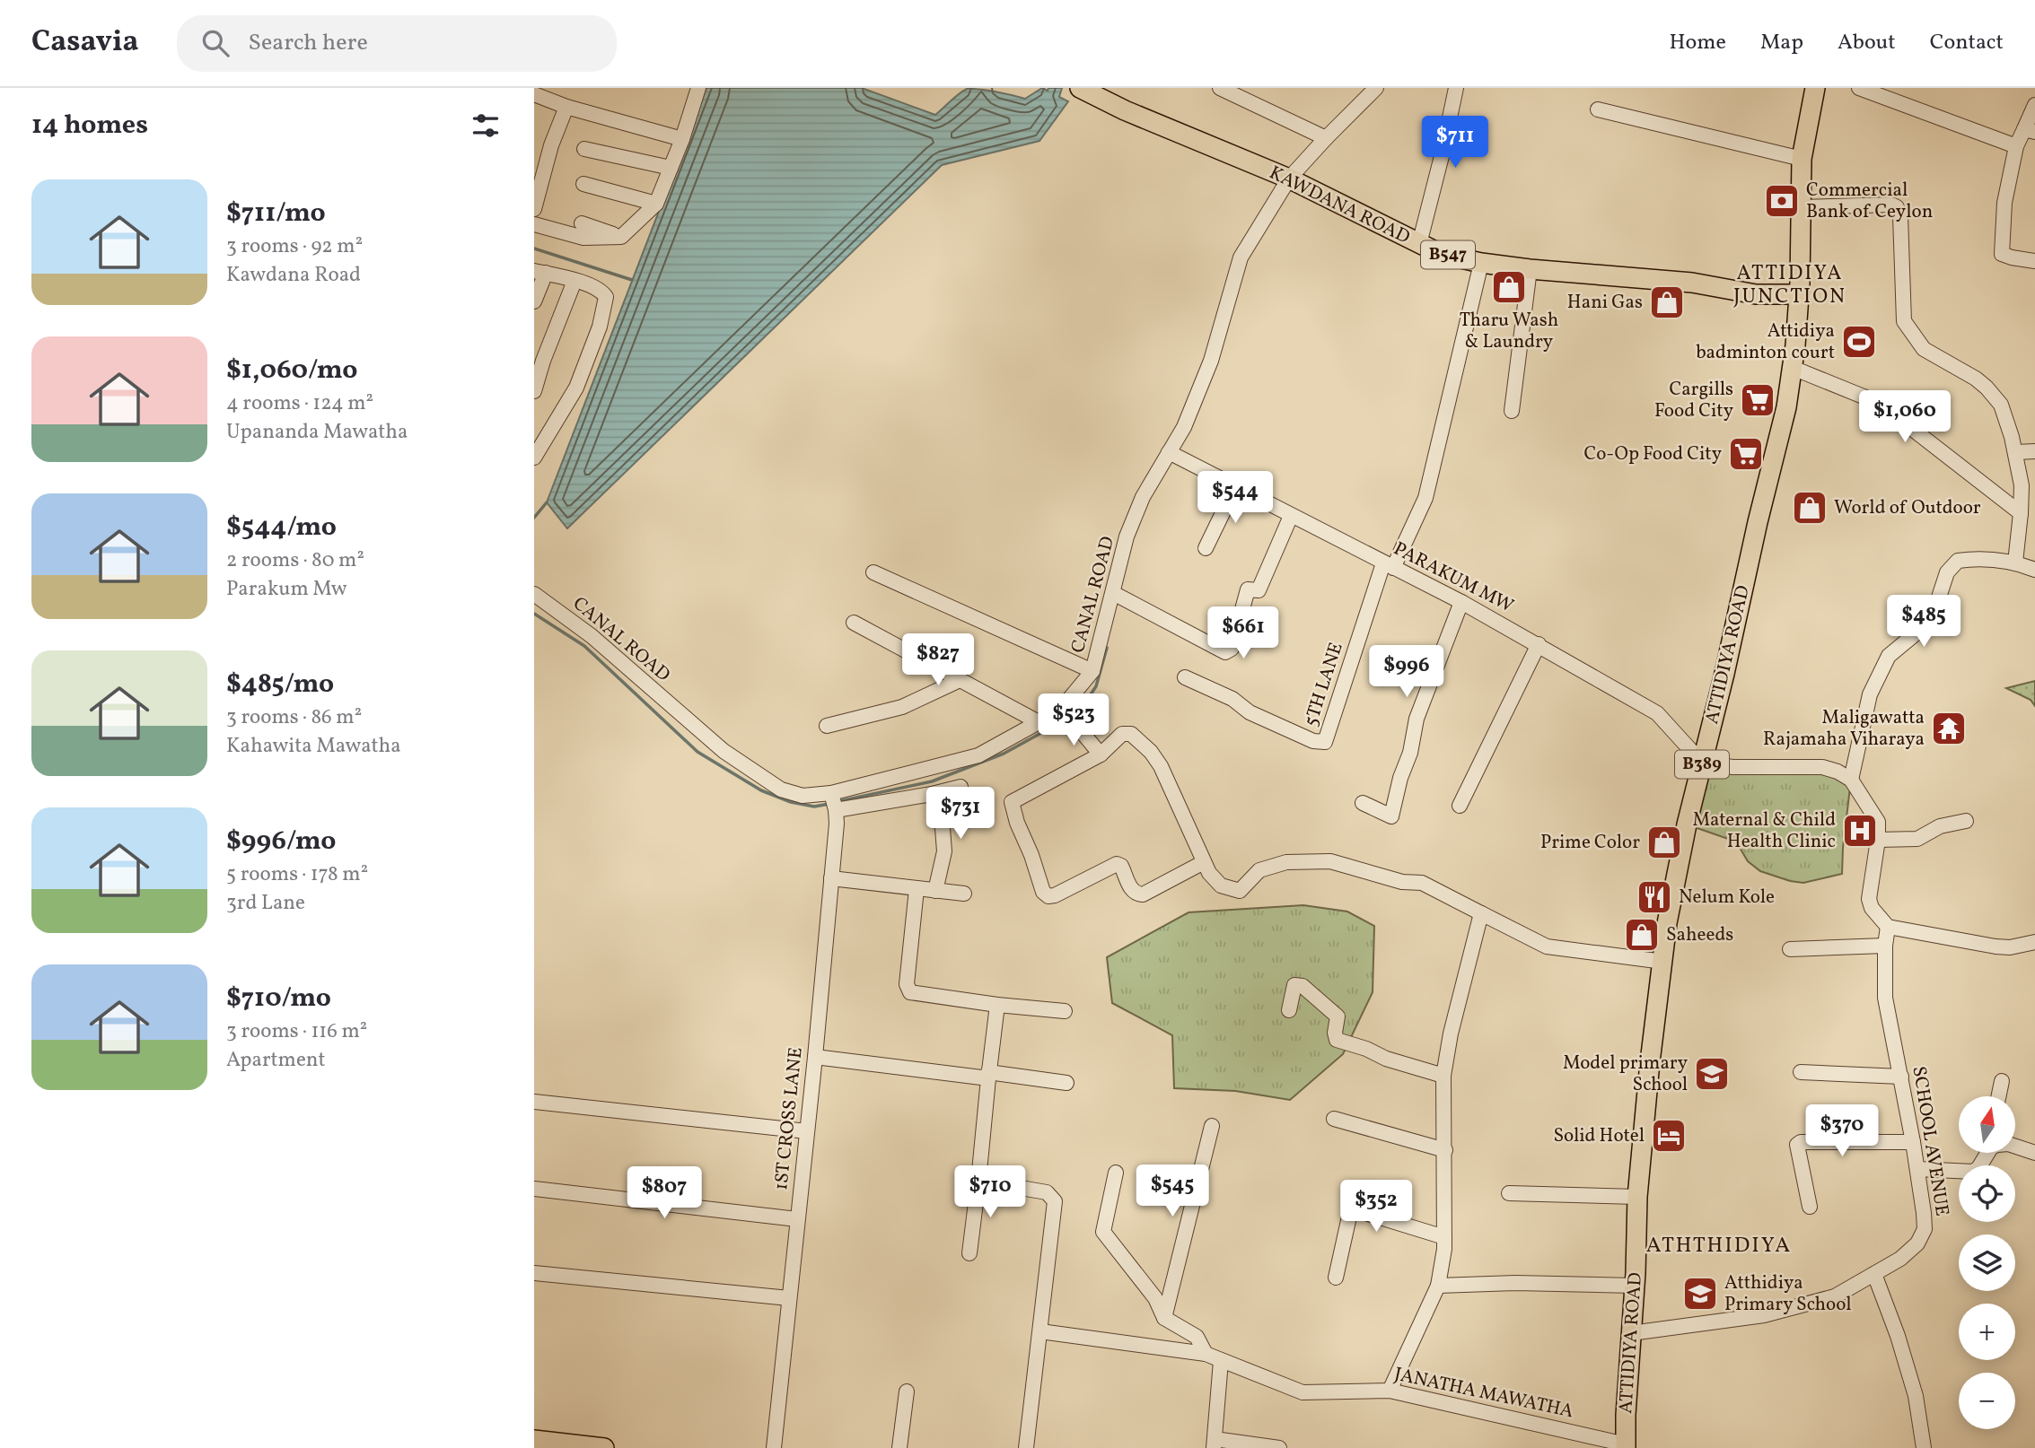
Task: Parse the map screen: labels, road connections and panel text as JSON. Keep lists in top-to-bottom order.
{
  "streets": {
    "main road": [
      "KAWDANA ROAD",
      "B547",
      "ATTIDIYA ROAD",
      "B389"
    ],
    "street": [
      "PARAKUM MW",
      "CANAL ROAD",
      "5TH LANE",
      "1ST CROSS LANE",
      "SCHOOL AVENUE",
      "JANATHA MAWATHA"
    ]
  },
  "crossings": [
    ["KAWDANA ROAD", "CANAL ROAD"],
    ["KAWDANA ROAD", "ATTIDIYA ROAD"],
    ["PARAKUM MW", "CANAL ROAD"],
    ["PARAKUM MW", "ATTIDIYA ROAD"],
    ["PARAKUM MW", "5TH LANE"],
    ["CANAL ROAD", "1ST CROSS LANE"],
    ["ATTIDIYA ROAD", "SCHOOL AVENUE"],
    ["ATTIDIYA ROAD", "JANATHA MAWATHA"]
  ],
  "districts": ["ATTIDIYA JUNCTION", "ATHTHIDIYA"],
  "places": {
    "bank": ["Commercial Bank of Ceylon"],
    "shop": [
      "Tharu Wash & Laundry",
      "Hani Gas",
      "World of Outdoor",
      "Prime Color",
      "Saheeds"
    ],
    "sports": ["Attidiya badminton court"],
    "supermarket": ["Cargills Food City", "Co-Op Food City"],
    "temple": ["Maligawatta Rajamaha Viharaya"],
    "hospital": ["Maternal & Child Health Clinic"],
    "restaurant": ["Nelum Kole"],
    "school or university": ["Model primary School", "Atthidiya Primary School"],
    "hotel": ["Solid Hotel"]
  },
  "north": "top",
  "page": {
    "header": "Casavia",
    "search": "Search here",
    "nav": [
      "Home",
      "Map",
      "About",
      "Contact"
    ],
    "heading": "14 homes",
    "price": [
      "$711",
      "$1,060",
      "$544",
      "$485",
      "$661",
      "$827",
      "$996",
      "$523",
      "$731",
      "$370",
      "$545",
      "$710",
      "$807",
      "$352"
    ],
    "list": [
      {
        "name": "$711/mo",
        "note": "3 rooms · 92 m² · Kawdana Road"
      },
      {
        "name": "$1,060/mo",
        "note": "4 rooms · 124 m² · Upananda Mawatha"
      },
      {
        "name": "$544/mo",
        "note": "2 rooms · 80 m² · Parakum Mw"
      },
      {
        "name": "$485/mo",
        "note": "3 rooms · 86 m² · Kahawita Mawatha"
      },
      {
        "name": "$996/mo",
        "note": "5 rooms · 178 m² · 3rd Lane"
      },
      {
        "name": "$710/mo",
        "note": "3 rooms · 116 m² · Apartment"
      }
    ],
    "map_buttons": ["+", "−"]
  }
}
